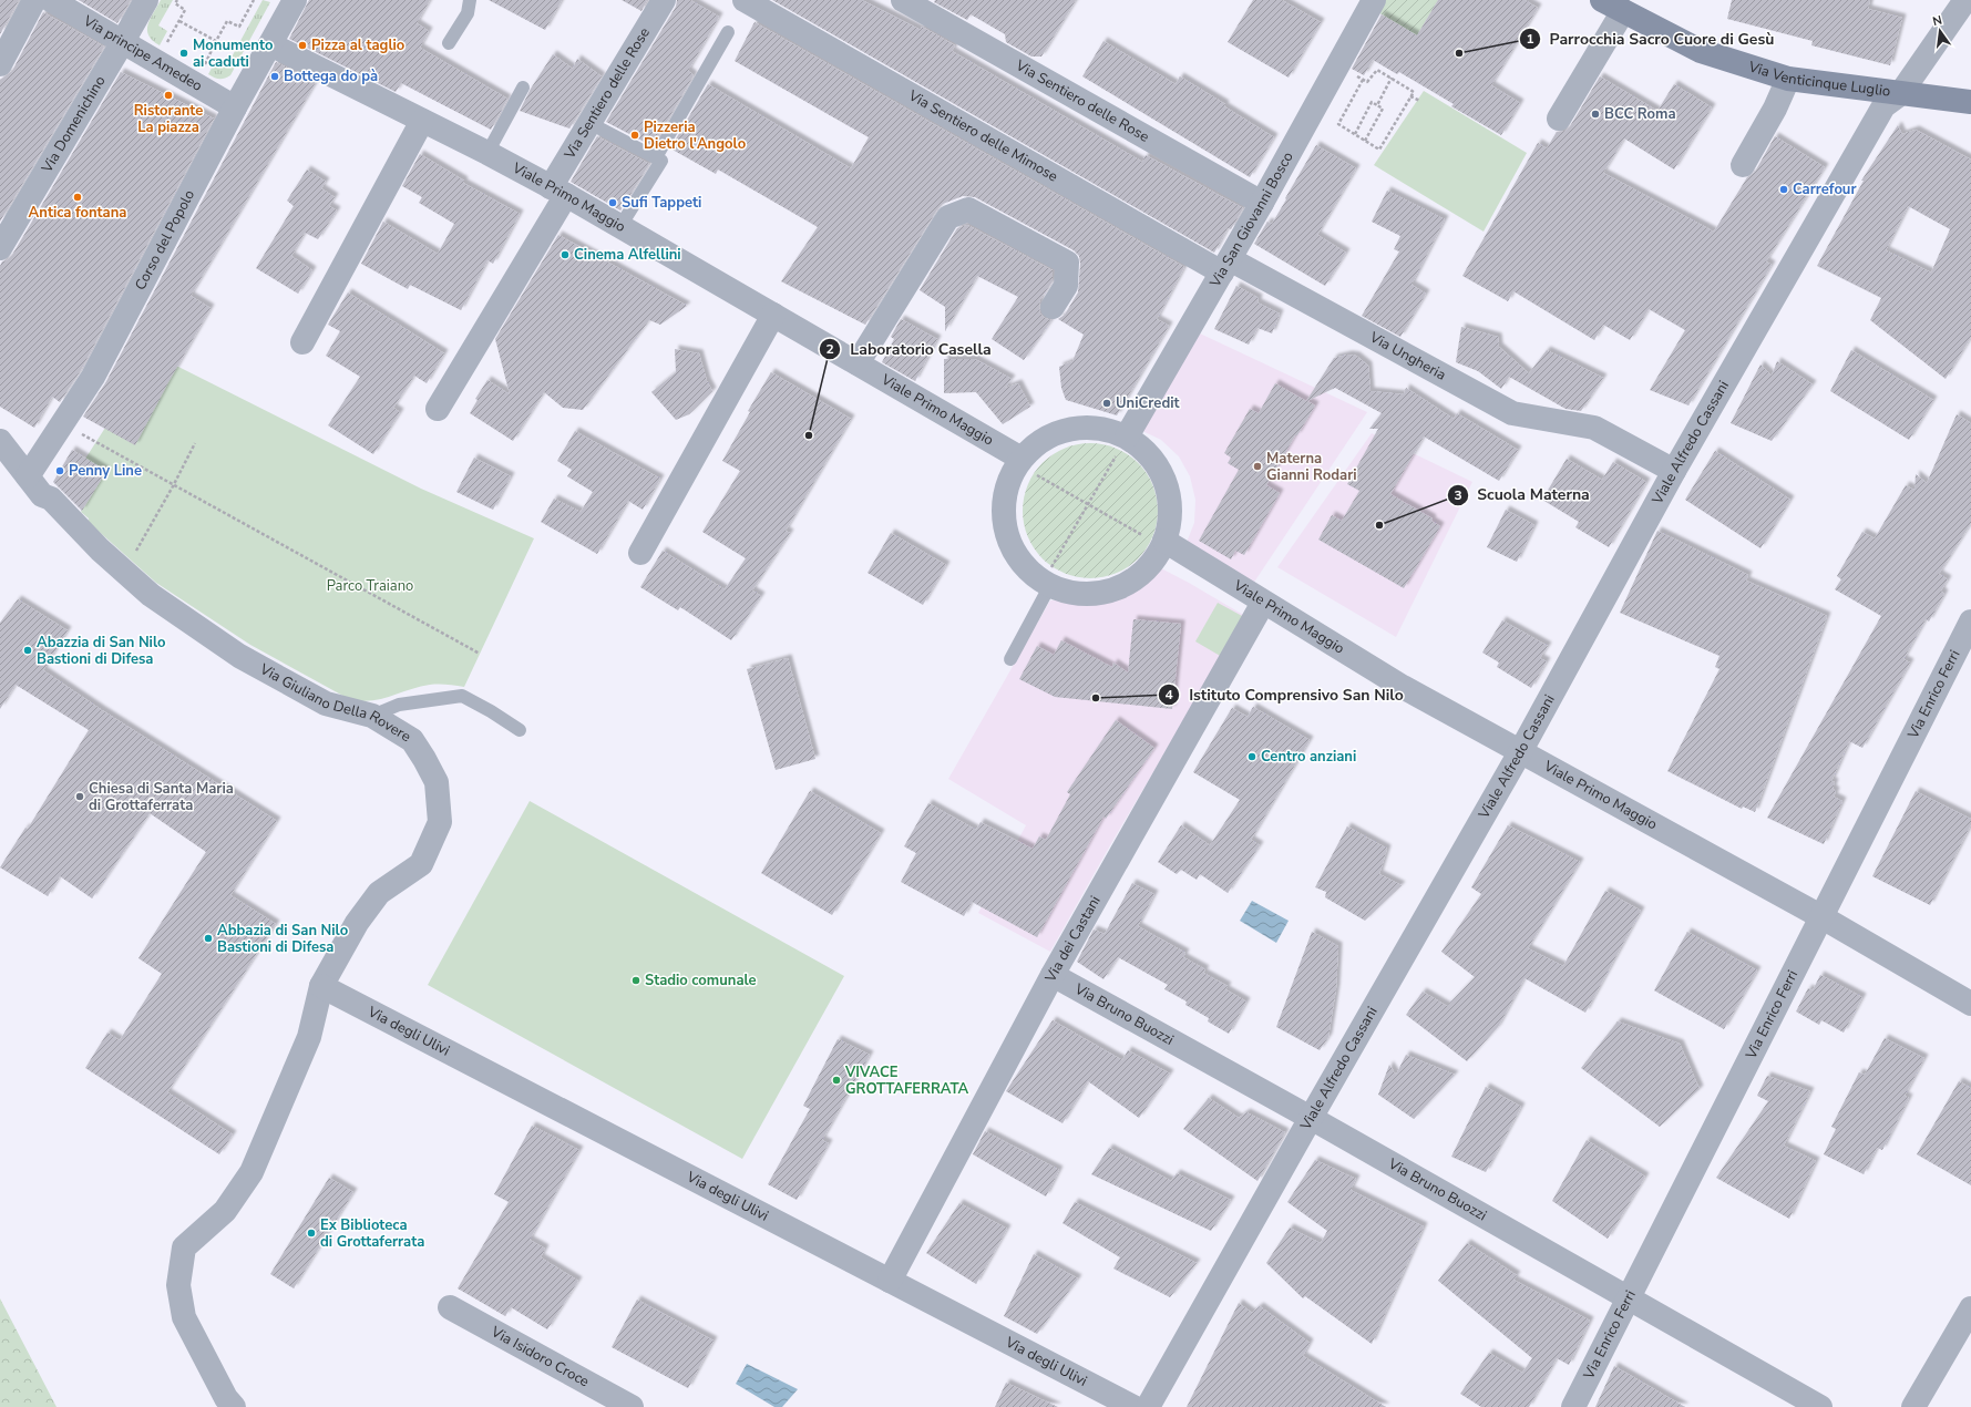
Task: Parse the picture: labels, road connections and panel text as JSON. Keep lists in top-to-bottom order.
{
  "streets": {
    "main road": ["Via Venticinque Luglio"],
    "street": [
      "Via principe Amedeo",
      "Via Sentiero delle Rose",
      "Via Domenichino",
      "Via Sentiero delle Mimose",
      "Viale Primo Maggio",
      "Via San Giovanni Bosco",
      "Corso del Popolo",
      "Via Ungheria",
      "Viale Alfredo Cassani",
      "Via Enrico Ferri",
      "Via Giuliano Della Rovere",
      "Via dei Castani",
      "Via Bruno Buozzi",
      "Via degli Ulivi",
      "Via Isidoro Croce"
    ]
  },
  "crossings": [
    ["Via principe Amedeo", "Via Domenichino"],
    ["Via principe Amedeo", "Corso del Popolo"],
    ["Via Venticinque Luglio", "Viale Alfredo Cassani"],
    ["Via Sentiero delle Rose", "Viale Primo Maggio"],
    ["Via Sentiero delle Rose", "Via San Giovanni Bosco"],
    ["Via Sentiero delle Mimose", "Via San Giovanni Bosco"],
    ["Via Sentiero delle Mimose", "Via Ungheria"],
    ["Viale Primo Maggio", "Corso del Popolo"],
    ["Viale Primo Maggio", "Viale Alfredo Cassani"],
    ["Viale Primo Maggio", "Via Enrico Ferri"],
    ["Viale Primo Maggio", "Via dei Castani"],
    ["Via San Giovanni Bosco", "Via Ungheria"],
    ["Corso del Popolo", "Via Giuliano Della Rovere"],
    ["Via Ungheria", "Viale Alfredo Cassani"],
    ["Viale Alfredo Cassani", "Via Bruno Buozzi"],
    ["Via Enrico Ferri", "Via Bruno Buozzi"],
    ["Via Giuliano Della Rovere", "Via degli Ulivi"],
    ["Via dei Castani", "Via Bruno Buozzi"],
    ["Via dei Castani", "Via degli Ulivi"]
  ],
  "parks": ["Parco Traiano"],
  "places": [
    "Pizza al taglio",
    "Monumento ai caduti",
    "Parrocchia Sacro Cuore di Gesù",
    "Bottega do pà",
    "Ristorante La piazza",
    "BCC Roma",
    "Pizzeria Dietro l'Angolo",
    "Carrefour",
    "Antica fontana",
    "Sufi Tappeti",
    "Cinema Alfellini",
    "UniCredit",
    "Laboratorio Casella",
    "Materna Gianni Rodari",
    "Penny Line",
    "Scuola Materna",
    "Abazzia di San Nilo Bastioni di Difesa",
    "Istituto Comprensivo San Nilo",
    "Centro anziani",
    "Chiesa di Santa Maria di Grottaferrata",
    "Abbazia di San Nilo Bastioni di Difesa",
    "Stadio comunale",
    "VIVACE GROTTAFERRATA",
    "Ex Biblioteca di Grottaferrata"
  ],
  "north": "top"
}
